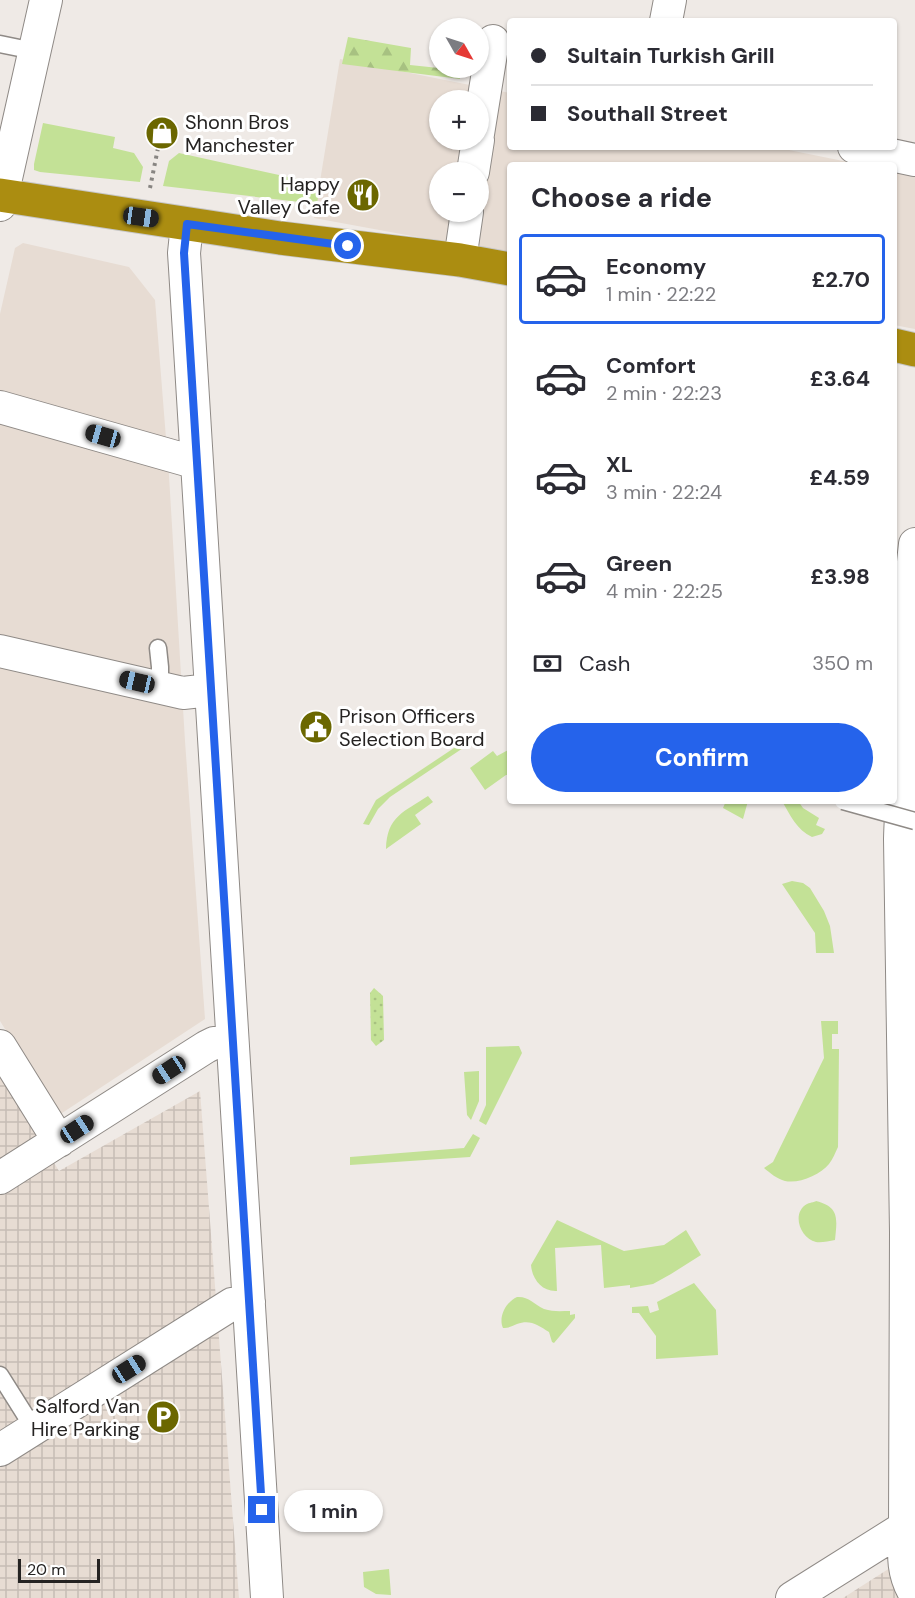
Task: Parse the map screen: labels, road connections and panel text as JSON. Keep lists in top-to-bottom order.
{
  "places": {
    "shop": ["Shonn Bros Manchester"],
    "restaurant": ["Happy Valley Cafe"],
    "public building": ["Prison Officers Selection Board"],
    "parking": ["Salford Van Hire Parking"]
  },
  "scale_bar": "20 m",
  "north": "bottom right",
  "page": {
    "map_buttons": ["+", "−"],
    "banner": ["Sultain Turkish Grill", "Southall Street"],
    "heading": "Choose a ride",
    "list": [
      {
        "name": "Economy",
        "note": "1 min · 22:22",
        "value": "£2.70"
      },
      {
        "name": "Comfort",
        "note": "2 min · 22:23",
        "value": "£3.64"
      },
      {
        "name": "XL",
        "note": "3 min · 22:24",
        "value": "£4.59"
      },
      {
        "name": "Green",
        "note": "4 min · 22:25",
        "value": "£3.98"
      }
    ],
    "pay": ["Cash", "350 m"],
    "buttons": "Confirm",
    "bubble": "1 min",
    "scale": "20 m"
  }
}
